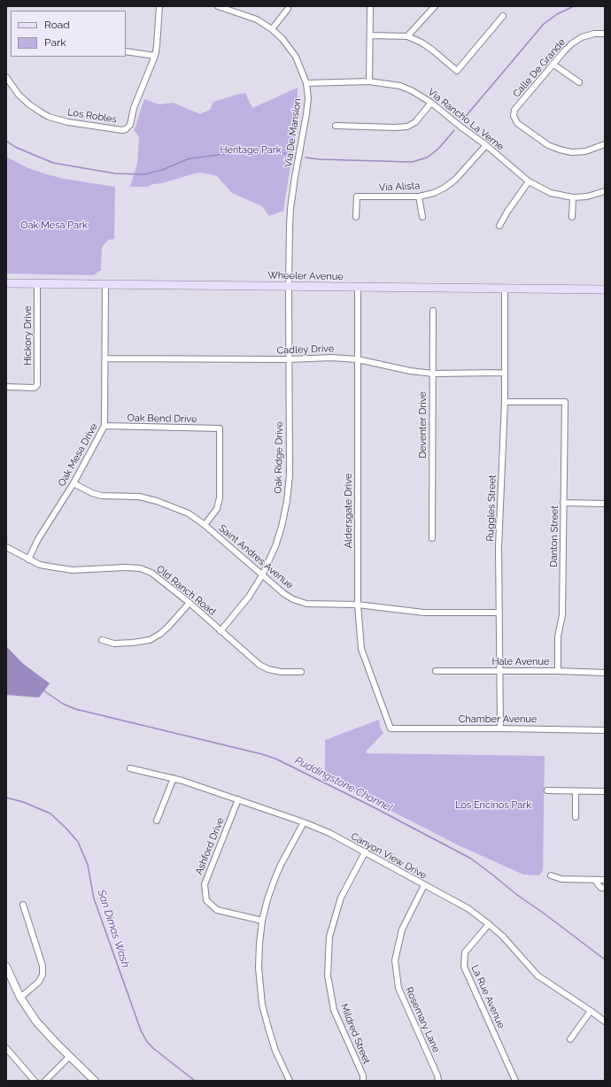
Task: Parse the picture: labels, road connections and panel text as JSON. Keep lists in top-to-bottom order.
{
  "streets": {
    "main road": ["Wheeler Avenue"],
    "street": [
      "Calle De Grande",
      "Los Robles",
      "Via Rancho La Verne",
      "Via De Mansion",
      "Via Alista",
      "Hickory Drive",
      "Cadley Drive",
      "Oak Bend Drive",
      "Deventer Drive",
      "Oak Mesa Drive",
      "Oak Ridge Drive",
      "Ruggles Street",
      "Aldersgate Drive",
      "Danton Street",
      "Saint Andres Avenue",
      "Old Ranch Road",
      "Hale Avenue",
      "Chamber Avenue",
      "Ashford Drive",
      "Canyon View Drive",
      "La Rue Avenue",
      "Rosemary Lane",
      "Mildred Street"
    ]
  },
  "crossings": [
    ["Via Rancho La Verne", "Via De Mansion"],
    ["Via Rancho La Verne", "Via Alista"],
    ["Via De Mansion", "Wheeler Avenue"],
    ["Via De Mansion", "Oak Ridge Drive"],
    ["Wheeler Avenue", "Hickory Drive"],
    ["Wheeler Avenue", "Oak Mesa Drive"],
    ["Wheeler Avenue", "Oak Ridge Drive"],
    ["Wheeler Avenue", "Ruggles Street"],
    ["Wheeler Avenue", "Aldersgate Drive"],
    ["Cadley Drive", "Deventer Drive"],
    ["Cadley Drive", "Oak Mesa Drive"],
    ["Cadley Drive", "Oak Ridge Drive"],
    ["Cadley Drive", "Ruggles Street"],
    ["Cadley Drive", "Aldersgate Drive"],
    ["Oak Bend Drive", "Oak Mesa Drive"],
    ["Oak Bend Drive", "Saint Andres Avenue"],
    ["Oak Mesa Drive", "Saint Andres Avenue"],
    ["Oak Mesa Drive", "Old Ranch Road"],
    ["Oak Ridge Drive", "Saint Andres Avenue"],
    ["Oak Ridge Drive", "Old Ranch Road"],
    ["Ruggles Street", "Danton Street"],
    ["Ruggles Street", "Saint Andres Avenue"],
    ["Ruggles Street", "Hale Avenue"],
    ["Ruggles Street", "Chamber Avenue"],
    ["Aldersgate Drive", "Saint Andres Avenue"],
    ["Aldersgate Drive", "Chamber Avenue"],
    ["Danton Street", "Hale Avenue"],
    ["Ashford Drive", "Canyon View Drive"],
    ["Canyon View Drive", "La Rue Avenue"],
    ["Canyon View Drive", "Rosemary Lane"],
    ["Canyon View Drive", "Mildred Street"]
  ],
  "water": ["Puddingstone Channel", "San Dimas Wash"],
  "parks": ["Heritage Park", "Oak Mesa Park", "Los Encinos Park"],
  "legend": ["Road", "Park"]
}
